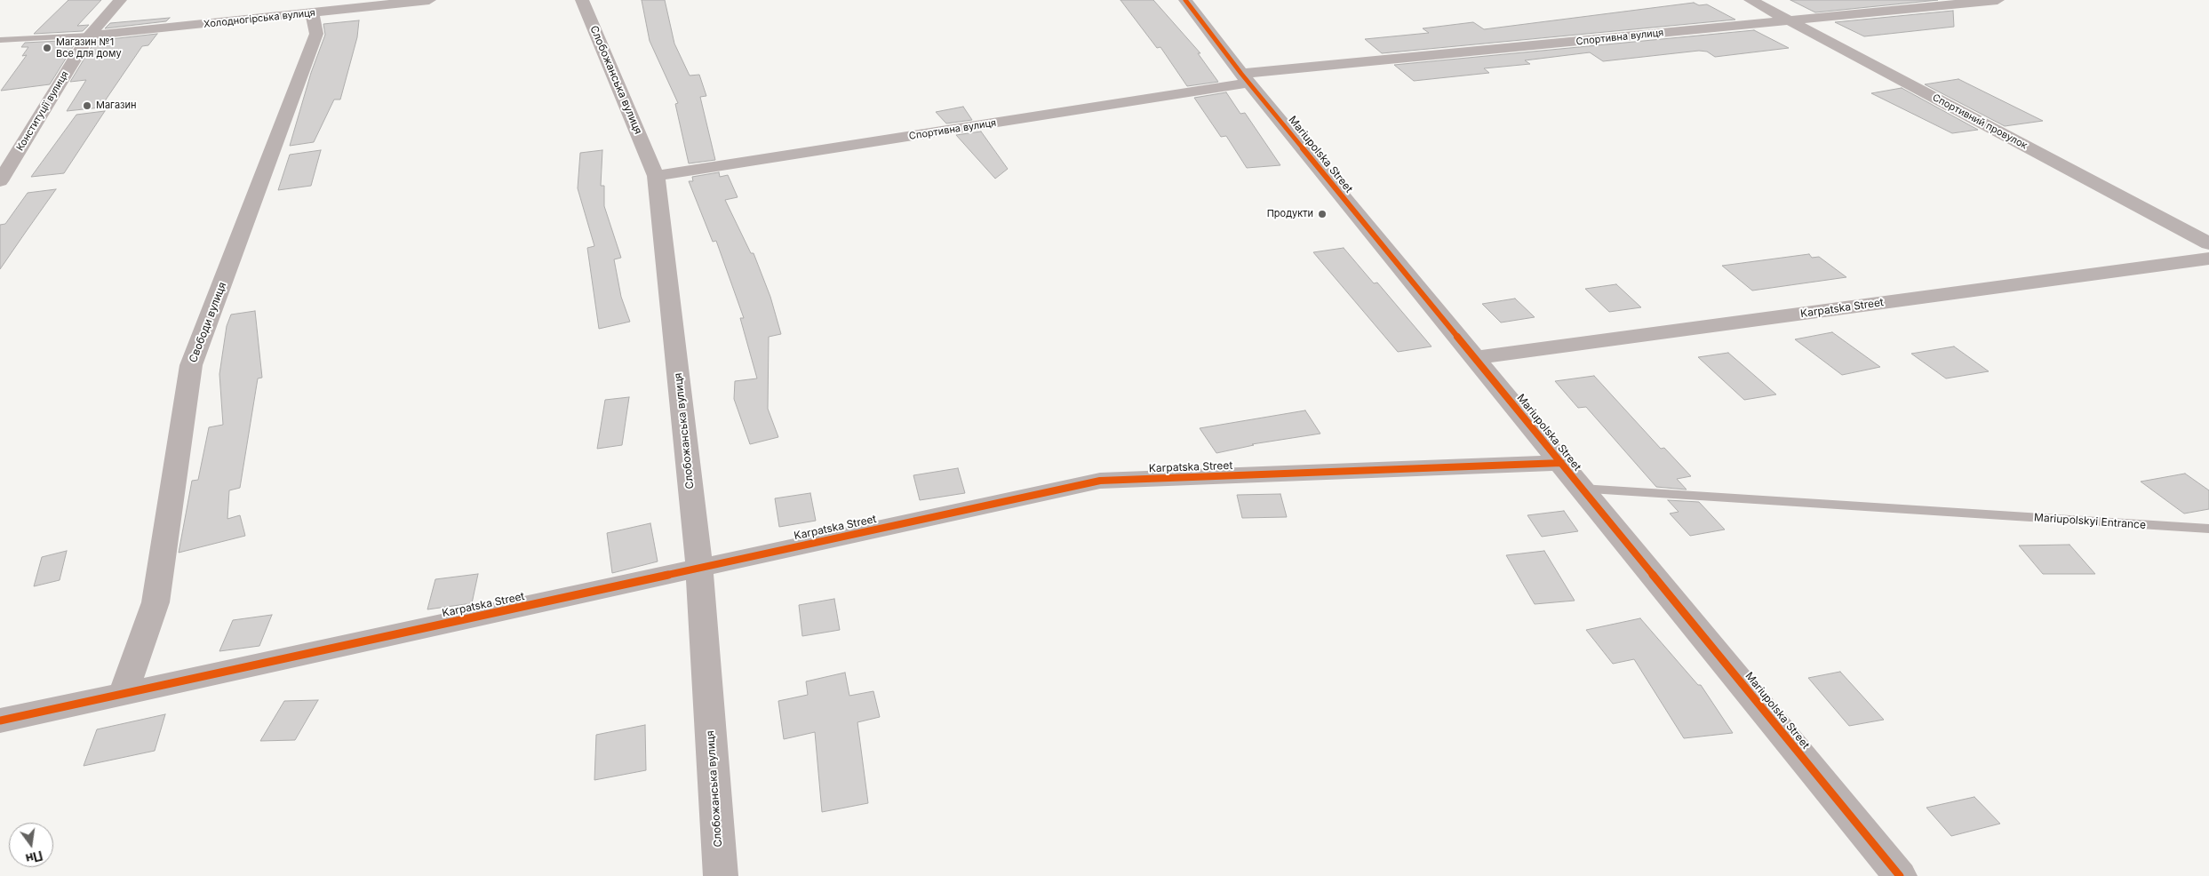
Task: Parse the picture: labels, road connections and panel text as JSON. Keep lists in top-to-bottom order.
{
  "streets": {
    "street": [
      "Холодногірська вулиця",
      "Спортивна вулиця",
      "Слобожанська вулиця",
      "Конституції вулиця",
      "Спортивний провулок",
      "Mariupolska Street",
      "Karpatska Street",
      "Свободи вулиця"
    ],
    "lane": ["Mariupolskyi Entrance"]
  },
  "crossings": [
    ["Холодногірська вулиця", "Конституції вулиця"],
    ["Холодногірська вулиця", "Свободи вулиця"],
    ["Спортивна вулиця", "Слобожанська вулиця"],
    ["Спортивна вулиця", "Спортивний провулок"],
    ["Спортивна вулиця", "Mariupolska Street"],
    ["Слобожанська вулиця", "Karpatska Street"],
    ["Mariupolska Street", "Karpatska Street"],
    ["Mariupolska Street", "Mariupolskyi Entrance"],
    ["Karpatska Street", "Свободи вулиця"]
  ],
  "places": ["Магазин №1 Все для дому", "Магазин", "Продукти"],
  "north": "bottom"
}
